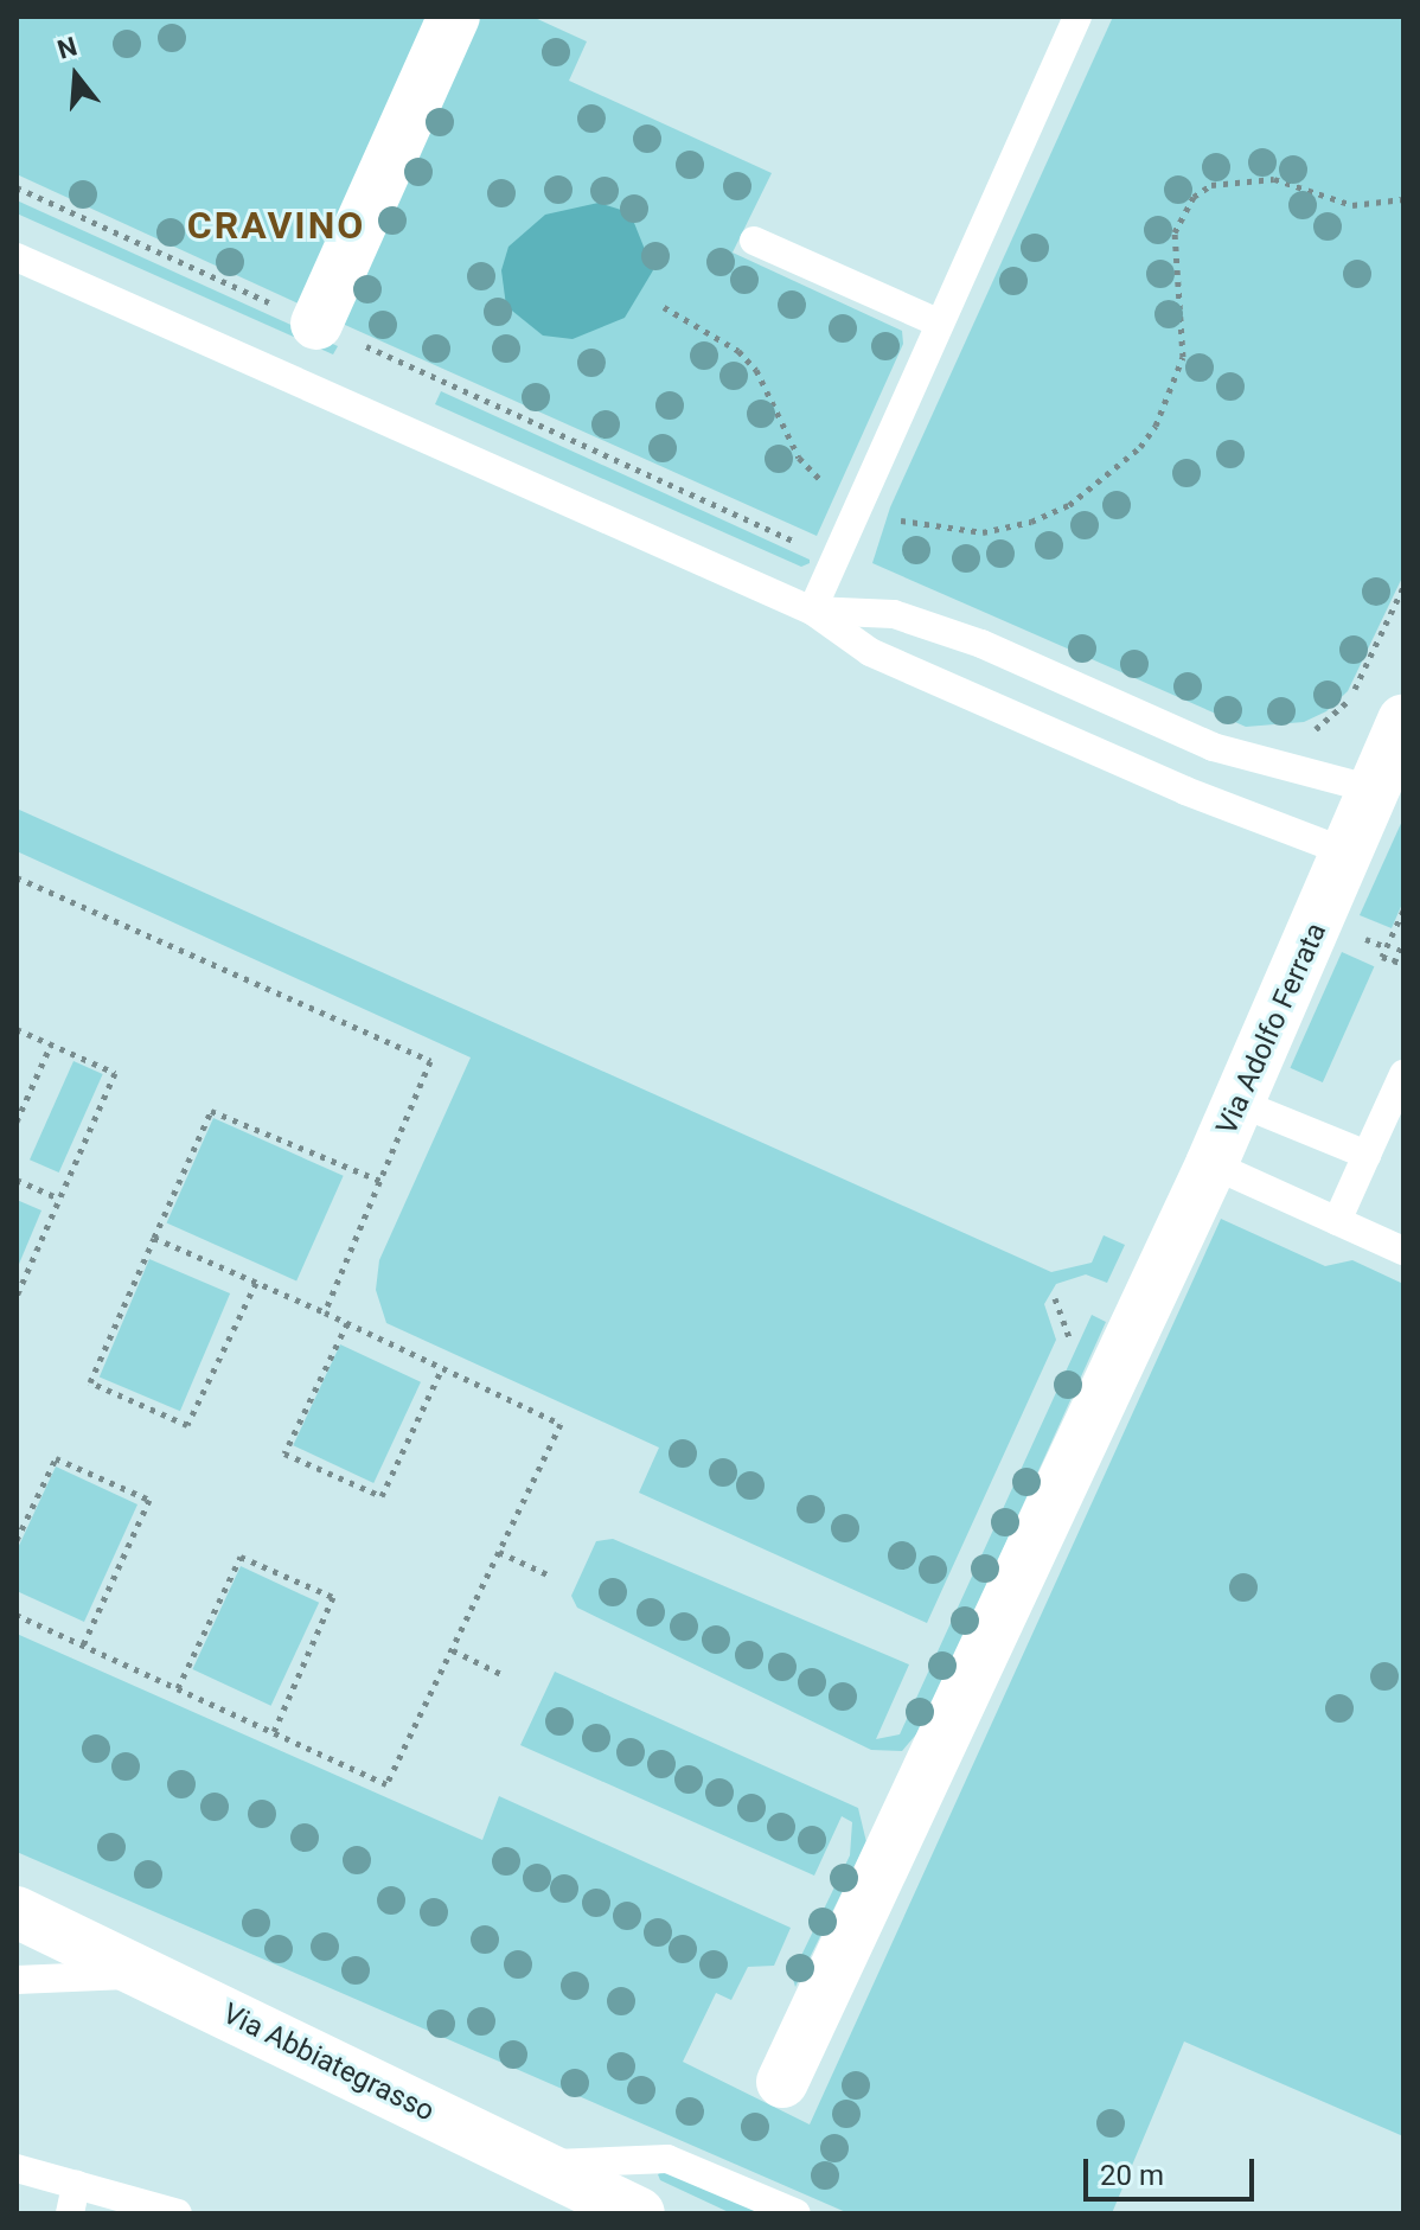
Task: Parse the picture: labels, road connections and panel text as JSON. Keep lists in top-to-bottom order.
{
  "streets": {
    "street": ["Via Adolfo Ferrata", "Via Abbiategrasso"]
  },
  "districts": ["CRAVINO"],
  "scale_bar": "20 m",
  "north": "top"
}
